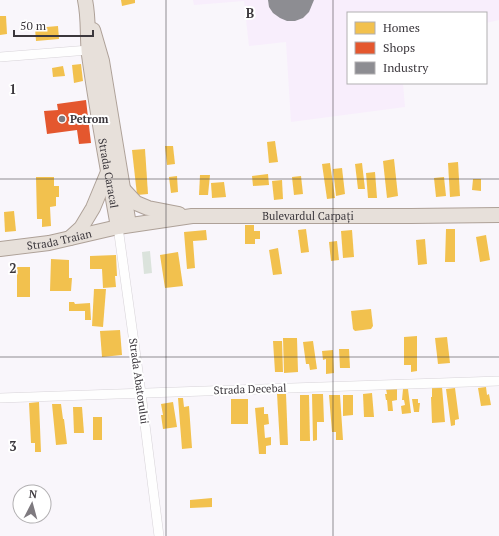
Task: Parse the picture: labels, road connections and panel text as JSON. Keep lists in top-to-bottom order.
{
  "streets": {
    "main road": ["Strada Caracal", "Bulevardul Carpați", "Strada Traian"],
    "street": ["Strada Abatorului", "Strada Decebal"]
  },
  "crossings": [
    ["Strada Caracal", "Bulevardul Carpați"],
    ["Strada Caracal", "Strada Traian"],
    ["Strada Caracal", "Strada Abatorului"],
    ["Bulevardul Carpați", "Strada Traian"],
    ["Bulevardul Carpați", "Strada Abatorului"],
    ["Strada Traian", "Strada Abatorului"],
    ["Strada Abatorului", "Strada Decebal"]
  ],
  "places": ["Petrom"],
  "legend": ["Homes", "Shops", "Industry"],
  "scale_bar": "50 m",
  "north": "top",
  "grid": {
    "columns": ["B"],
    "rows": ["1", "2", "3"]
  }
}
